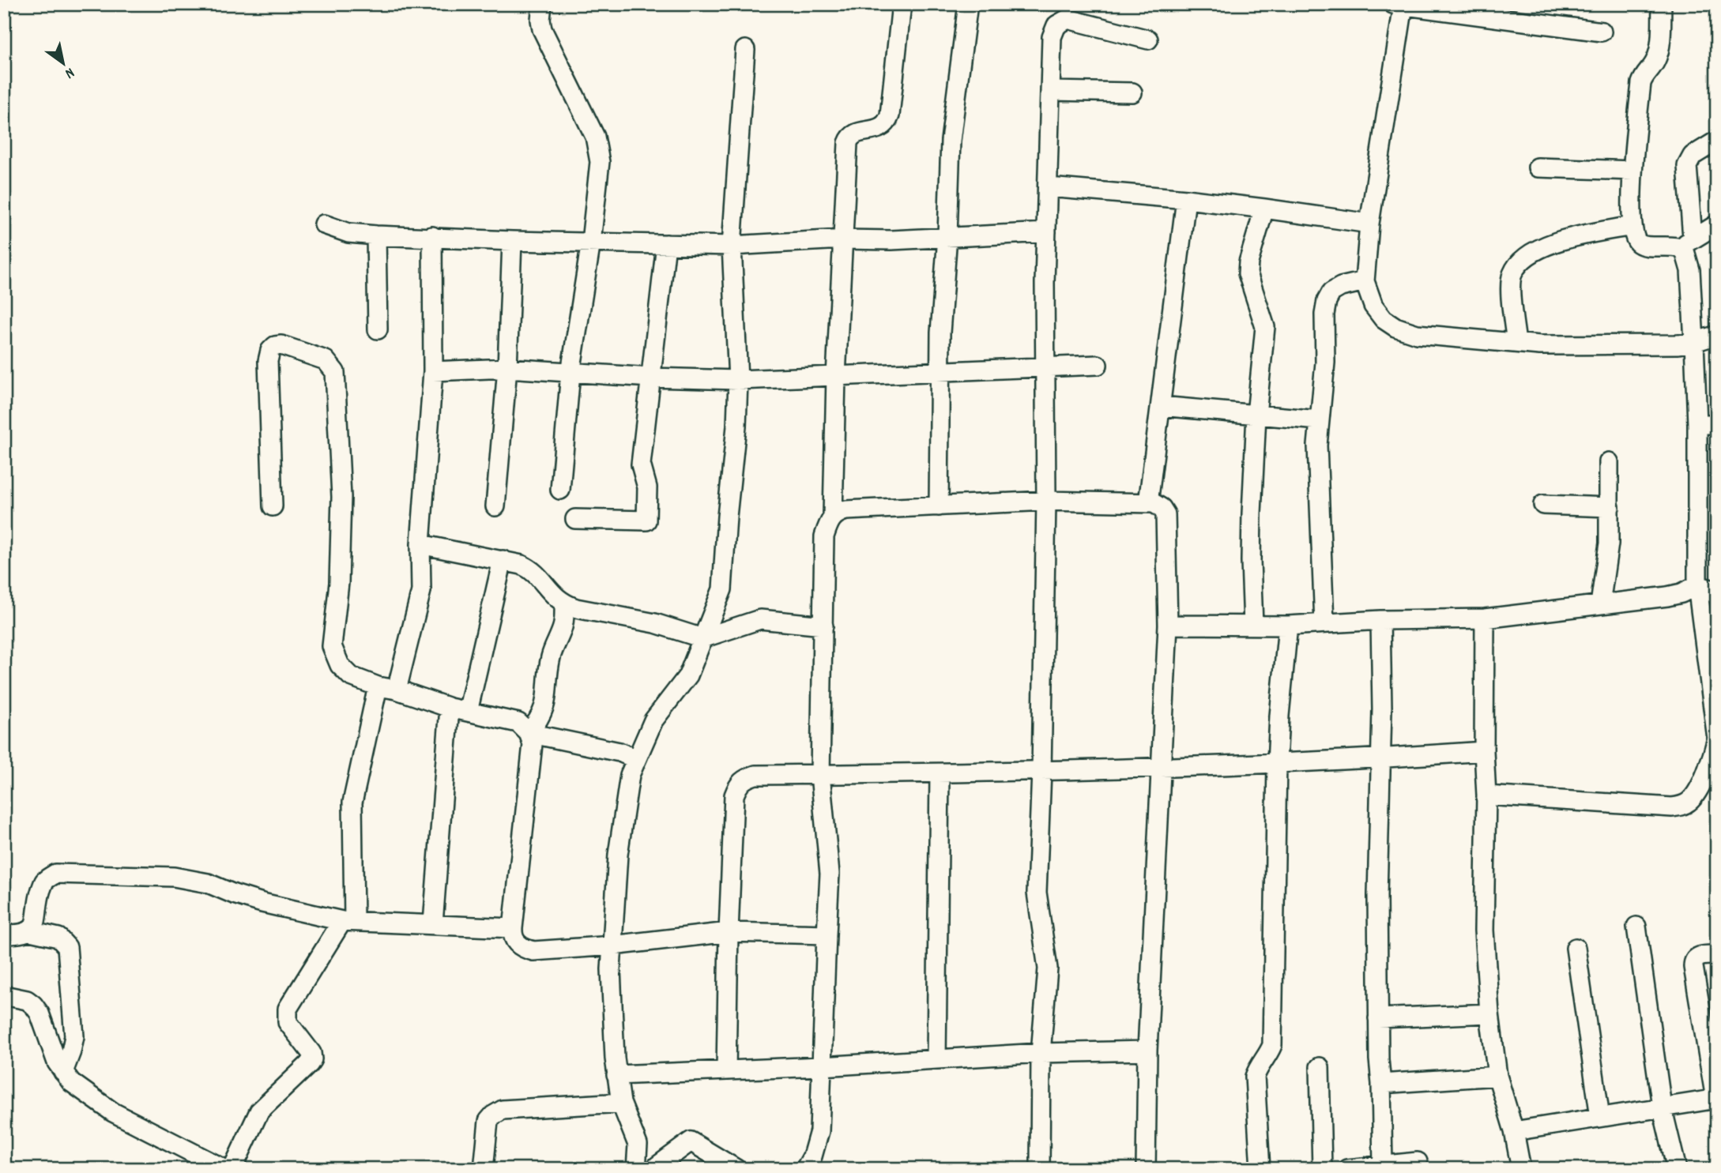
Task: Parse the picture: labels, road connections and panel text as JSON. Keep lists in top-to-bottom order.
{
  "north": "bottom right"
}
